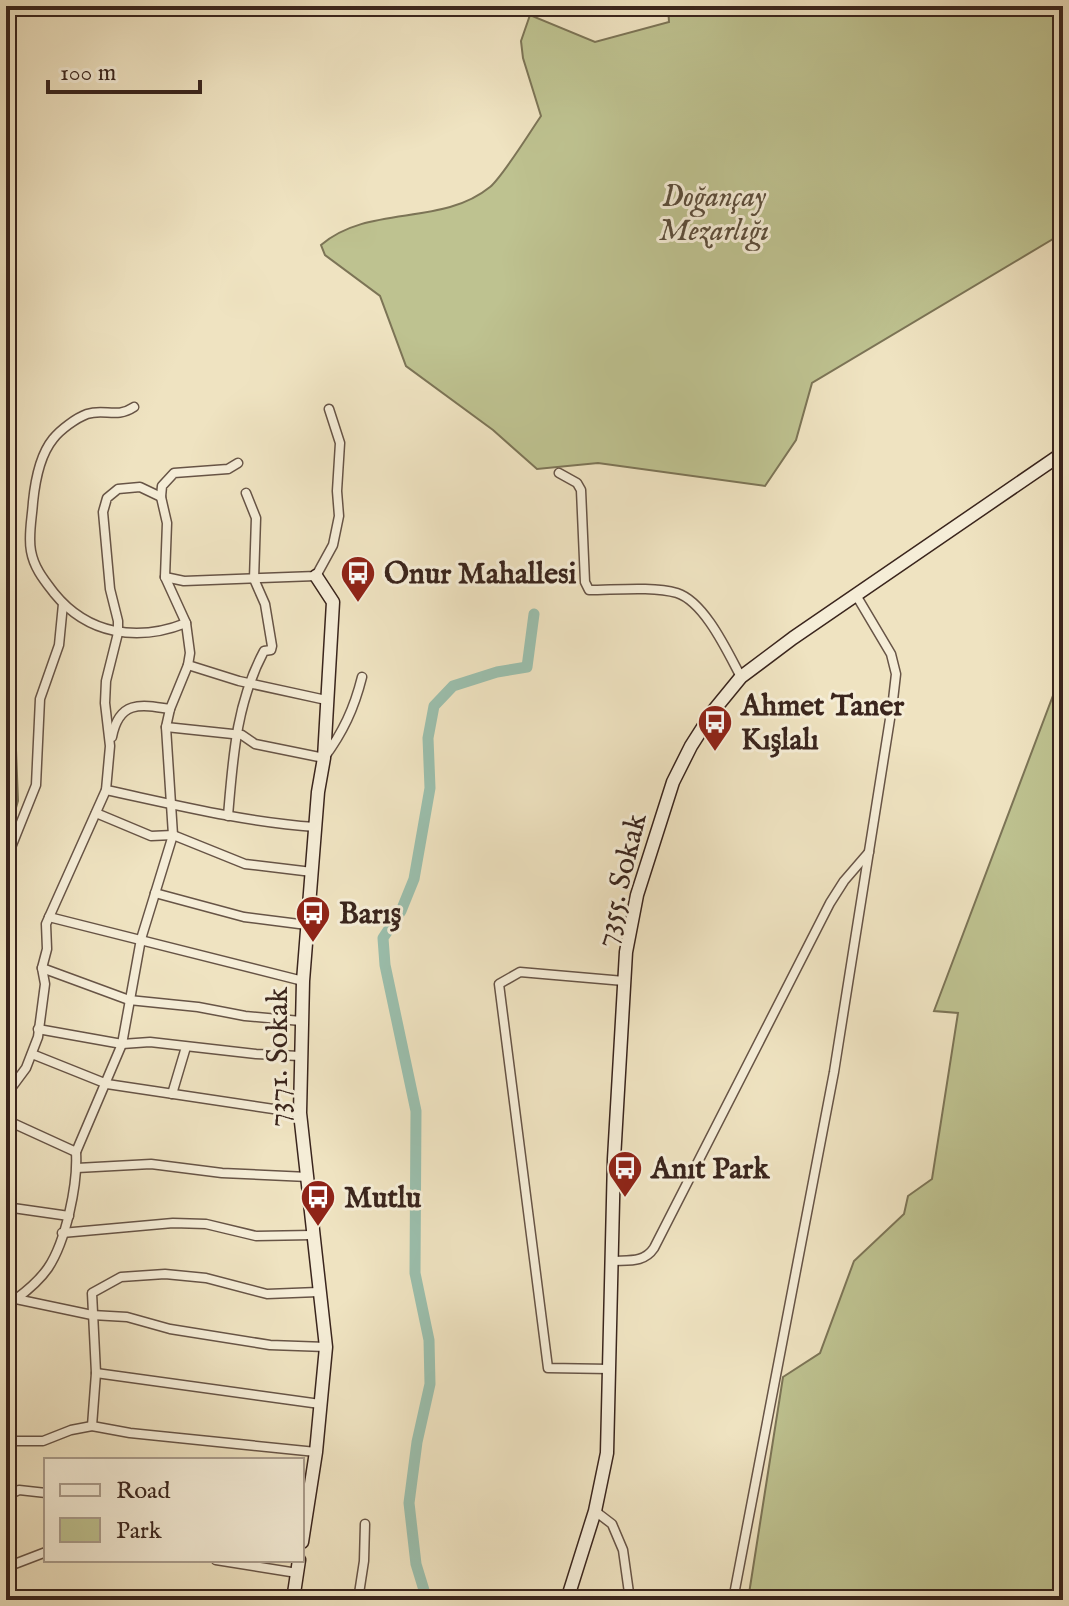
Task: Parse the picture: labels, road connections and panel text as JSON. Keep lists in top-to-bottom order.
{
  "streets": {
    "street": ["7355. Sokak", "7371. Sokak"]
  },
  "parks": ["Doğançay Mezarlığı"],
  "places": {
    "bus stop": [
      "Onur Mahallesi",
      "Ahmet Taner Kışlalı",
      "Barış",
      "Anıt Park",
      "Mutlu"
    ]
  },
  "legend": ["Road", "Park"],
  "scale_bar": "100 m"
}
